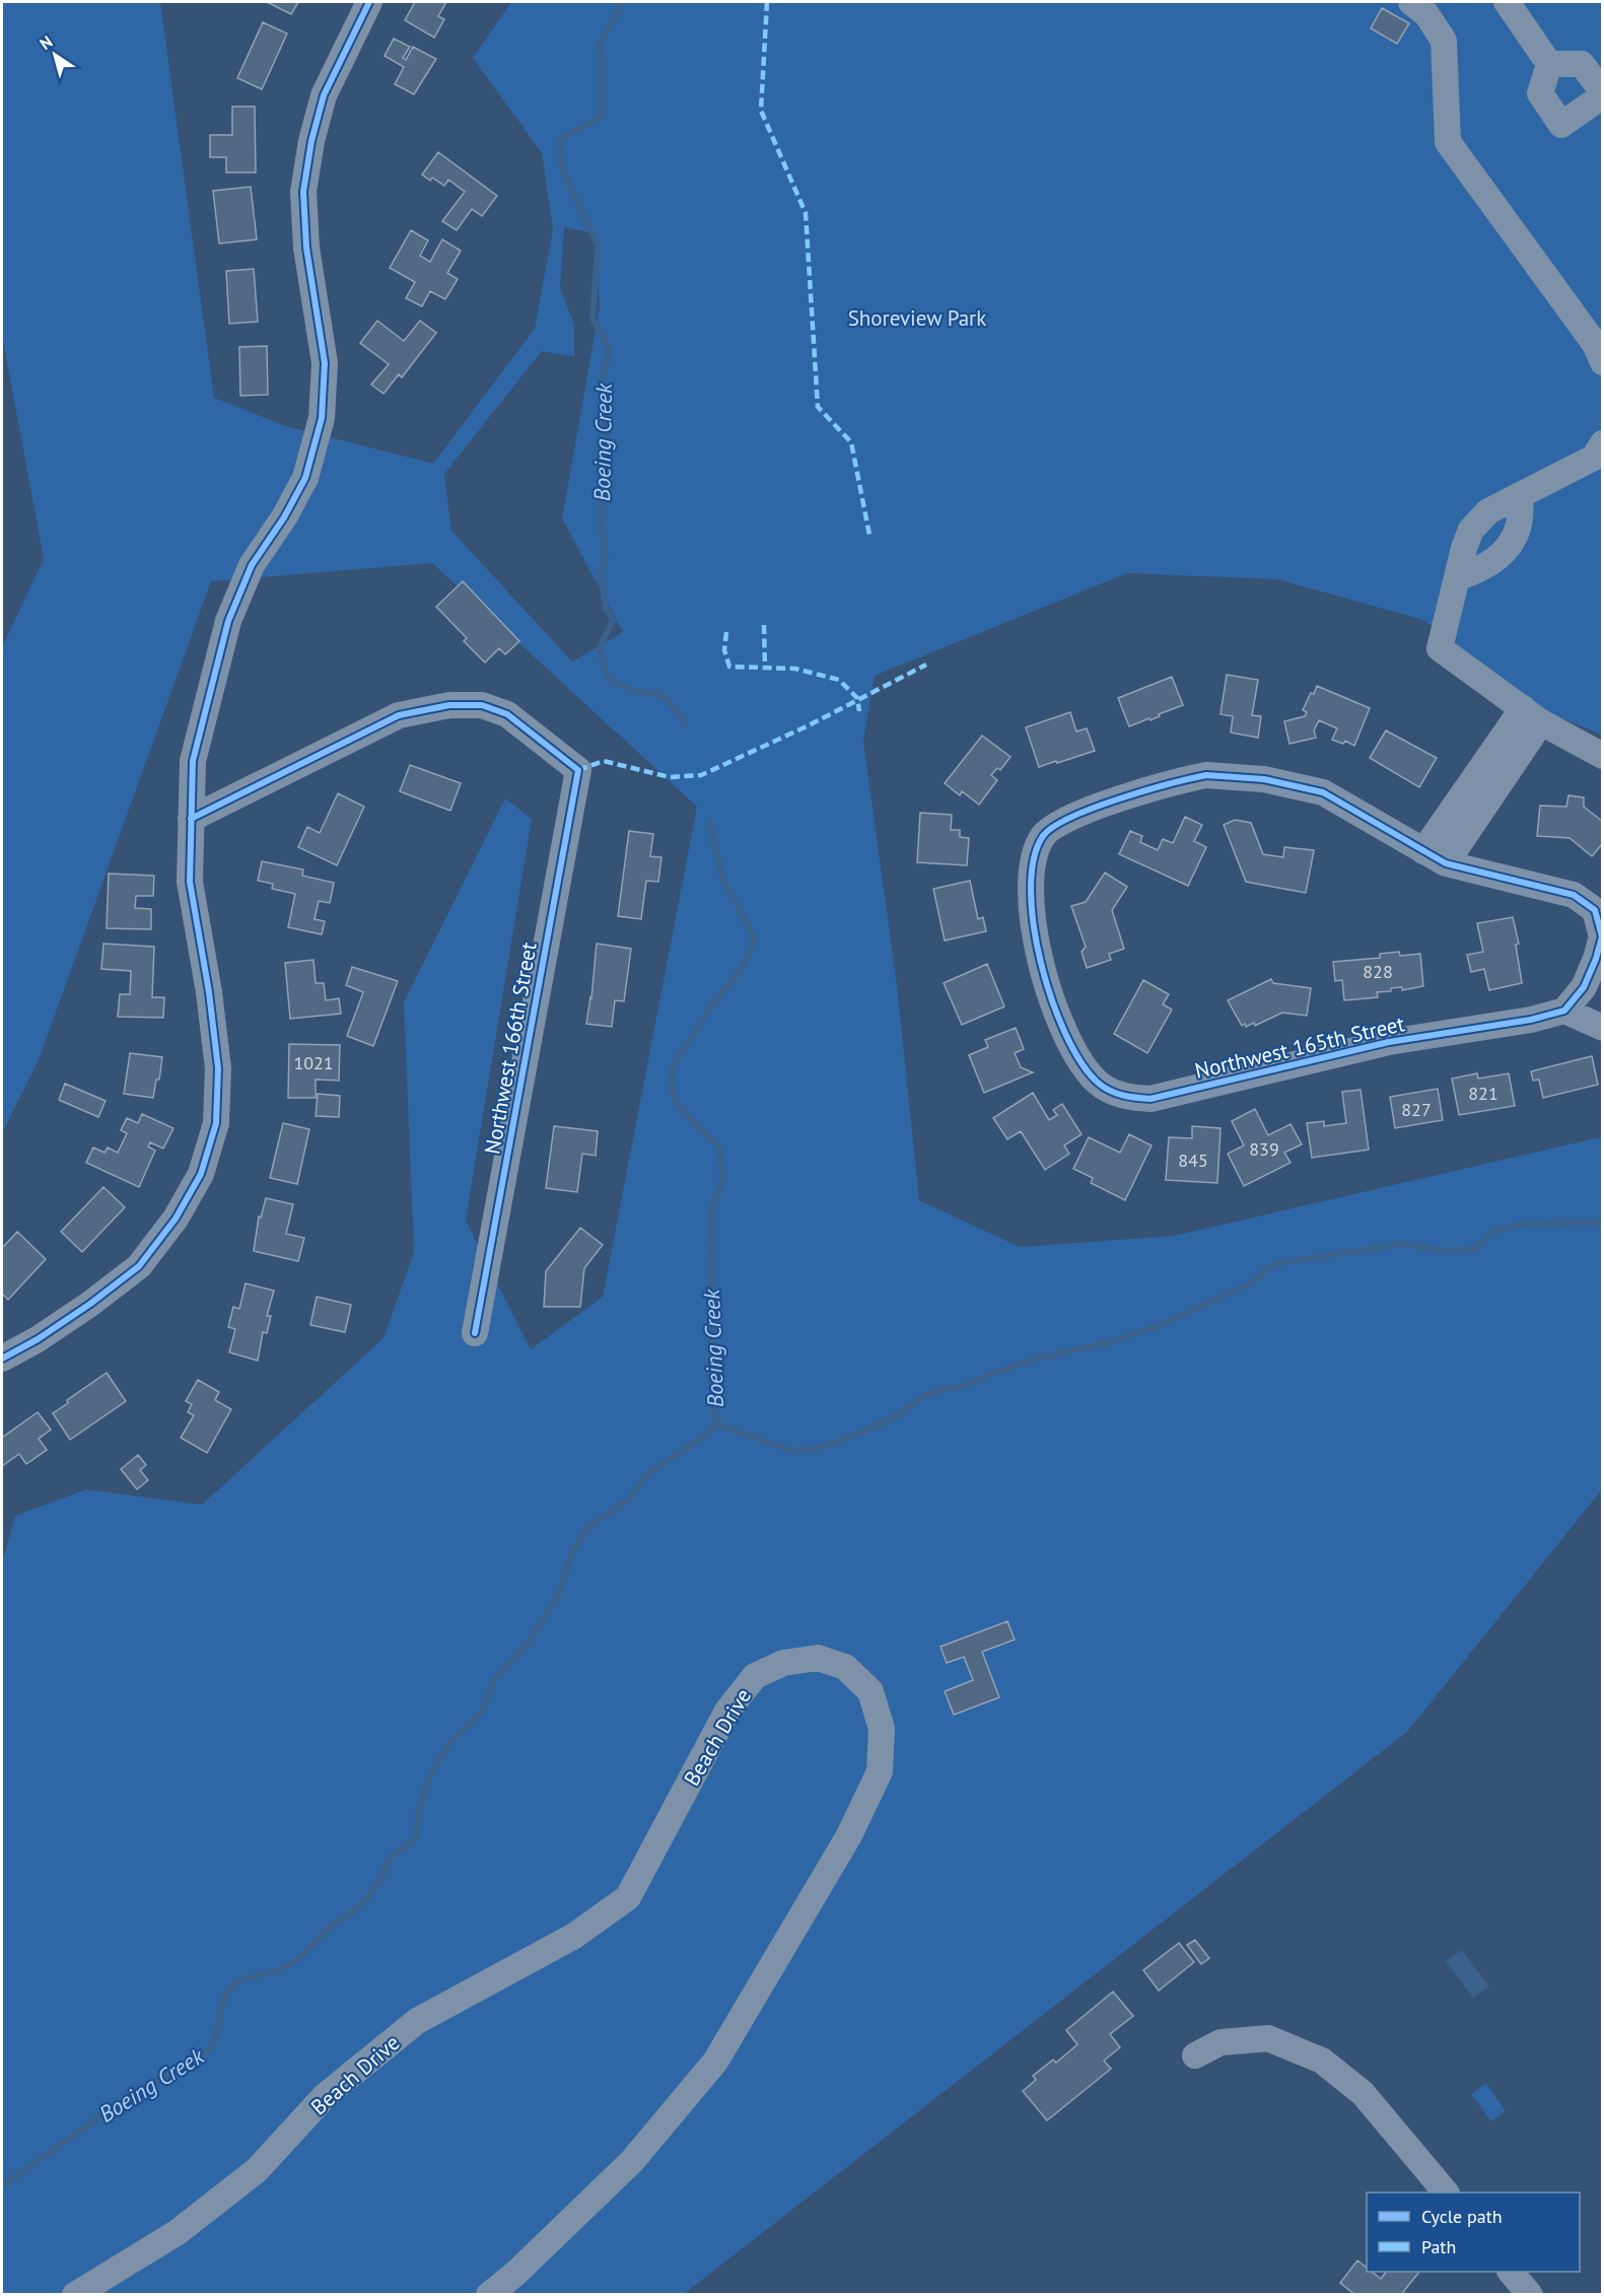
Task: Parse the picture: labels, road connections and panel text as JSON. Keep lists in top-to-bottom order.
{
  "streets": {
    "street": ["Northwest 165th Street", "Northwest 166th Street", "Beach Drive"]
  },
  "water": ["Boeing Creek"],
  "parks": ["Shoreview Park"],
  "house_numbers": [
    "828",
    "1021",
    "821",
    "827",
    "839",
    "845"
  ],
  "legend": ["Cycle path", "Path"],
  "north": "top left"
}
